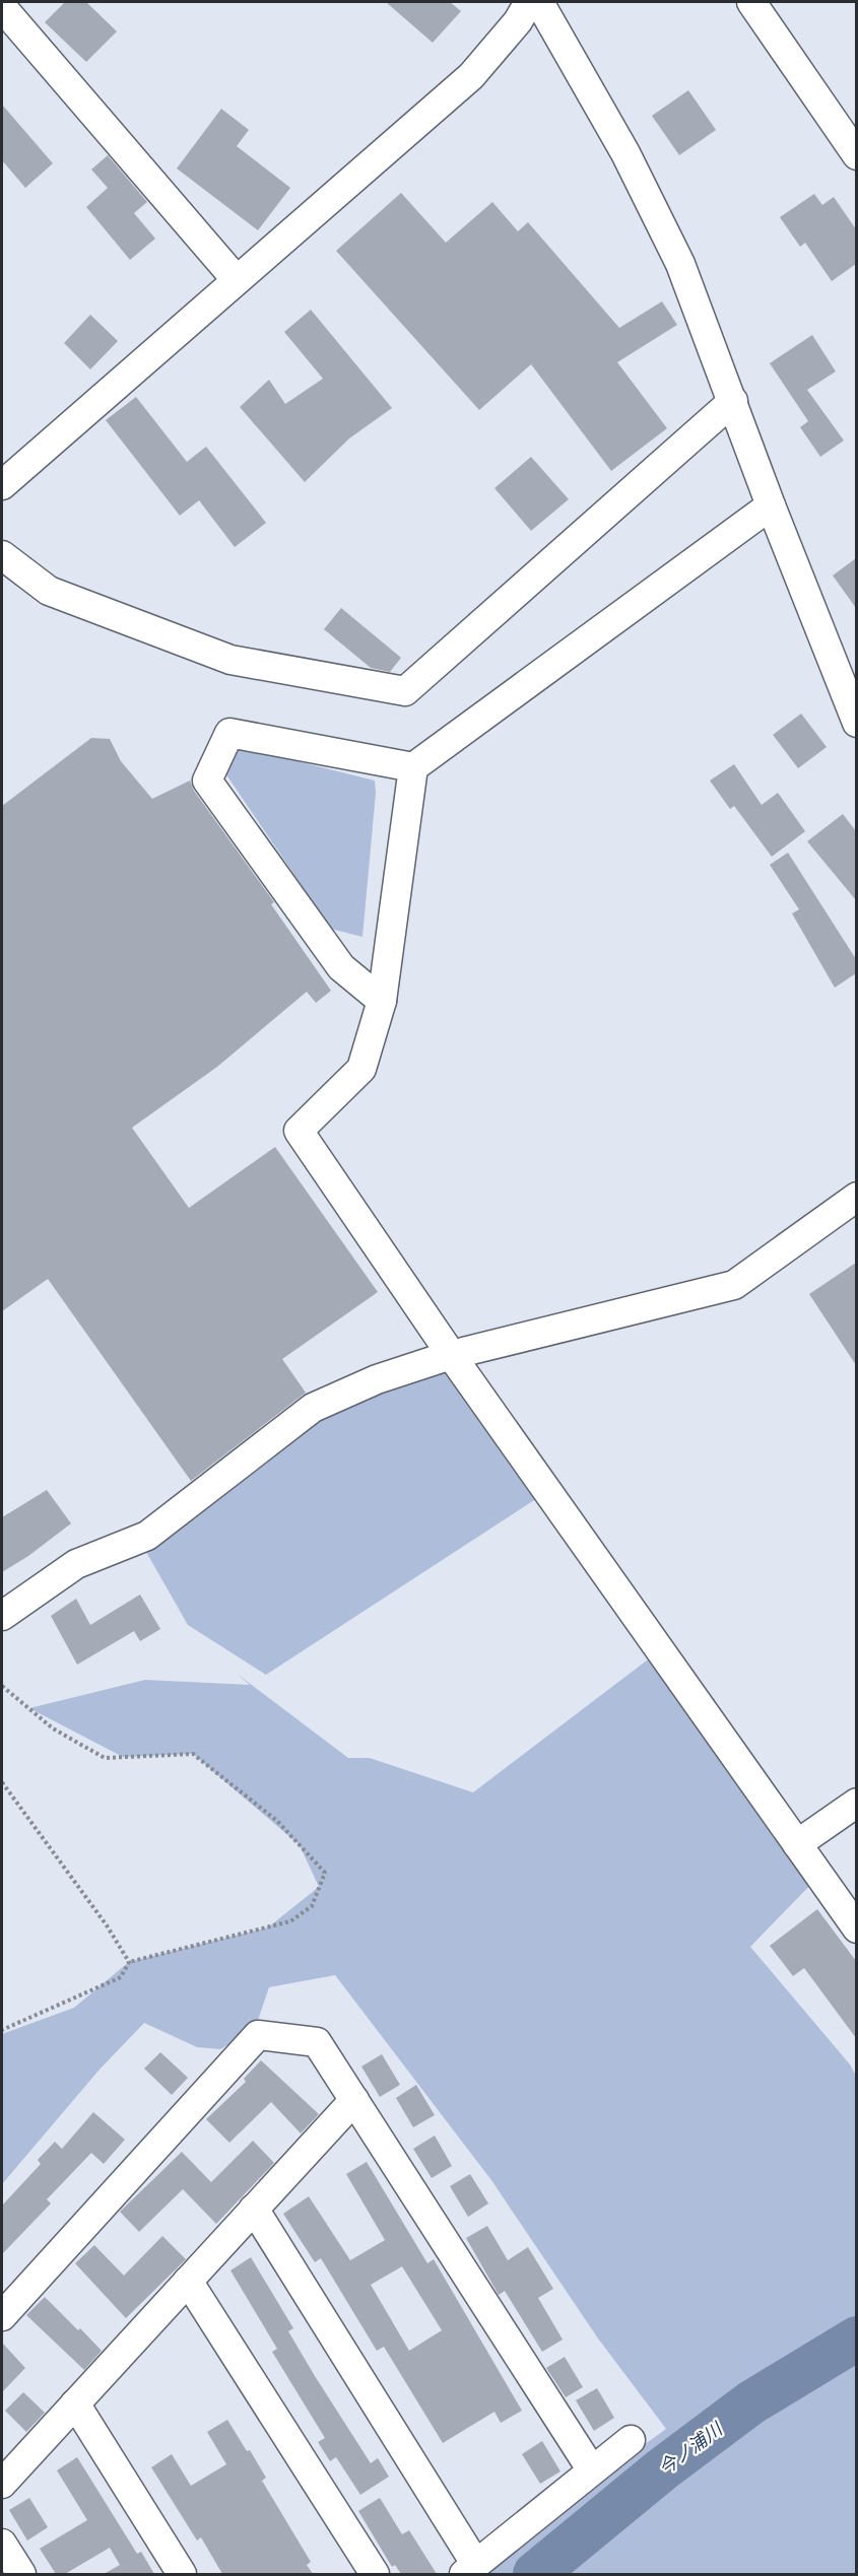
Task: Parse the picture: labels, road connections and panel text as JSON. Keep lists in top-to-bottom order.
{
  "water": ["今ノ浦川"]
}
